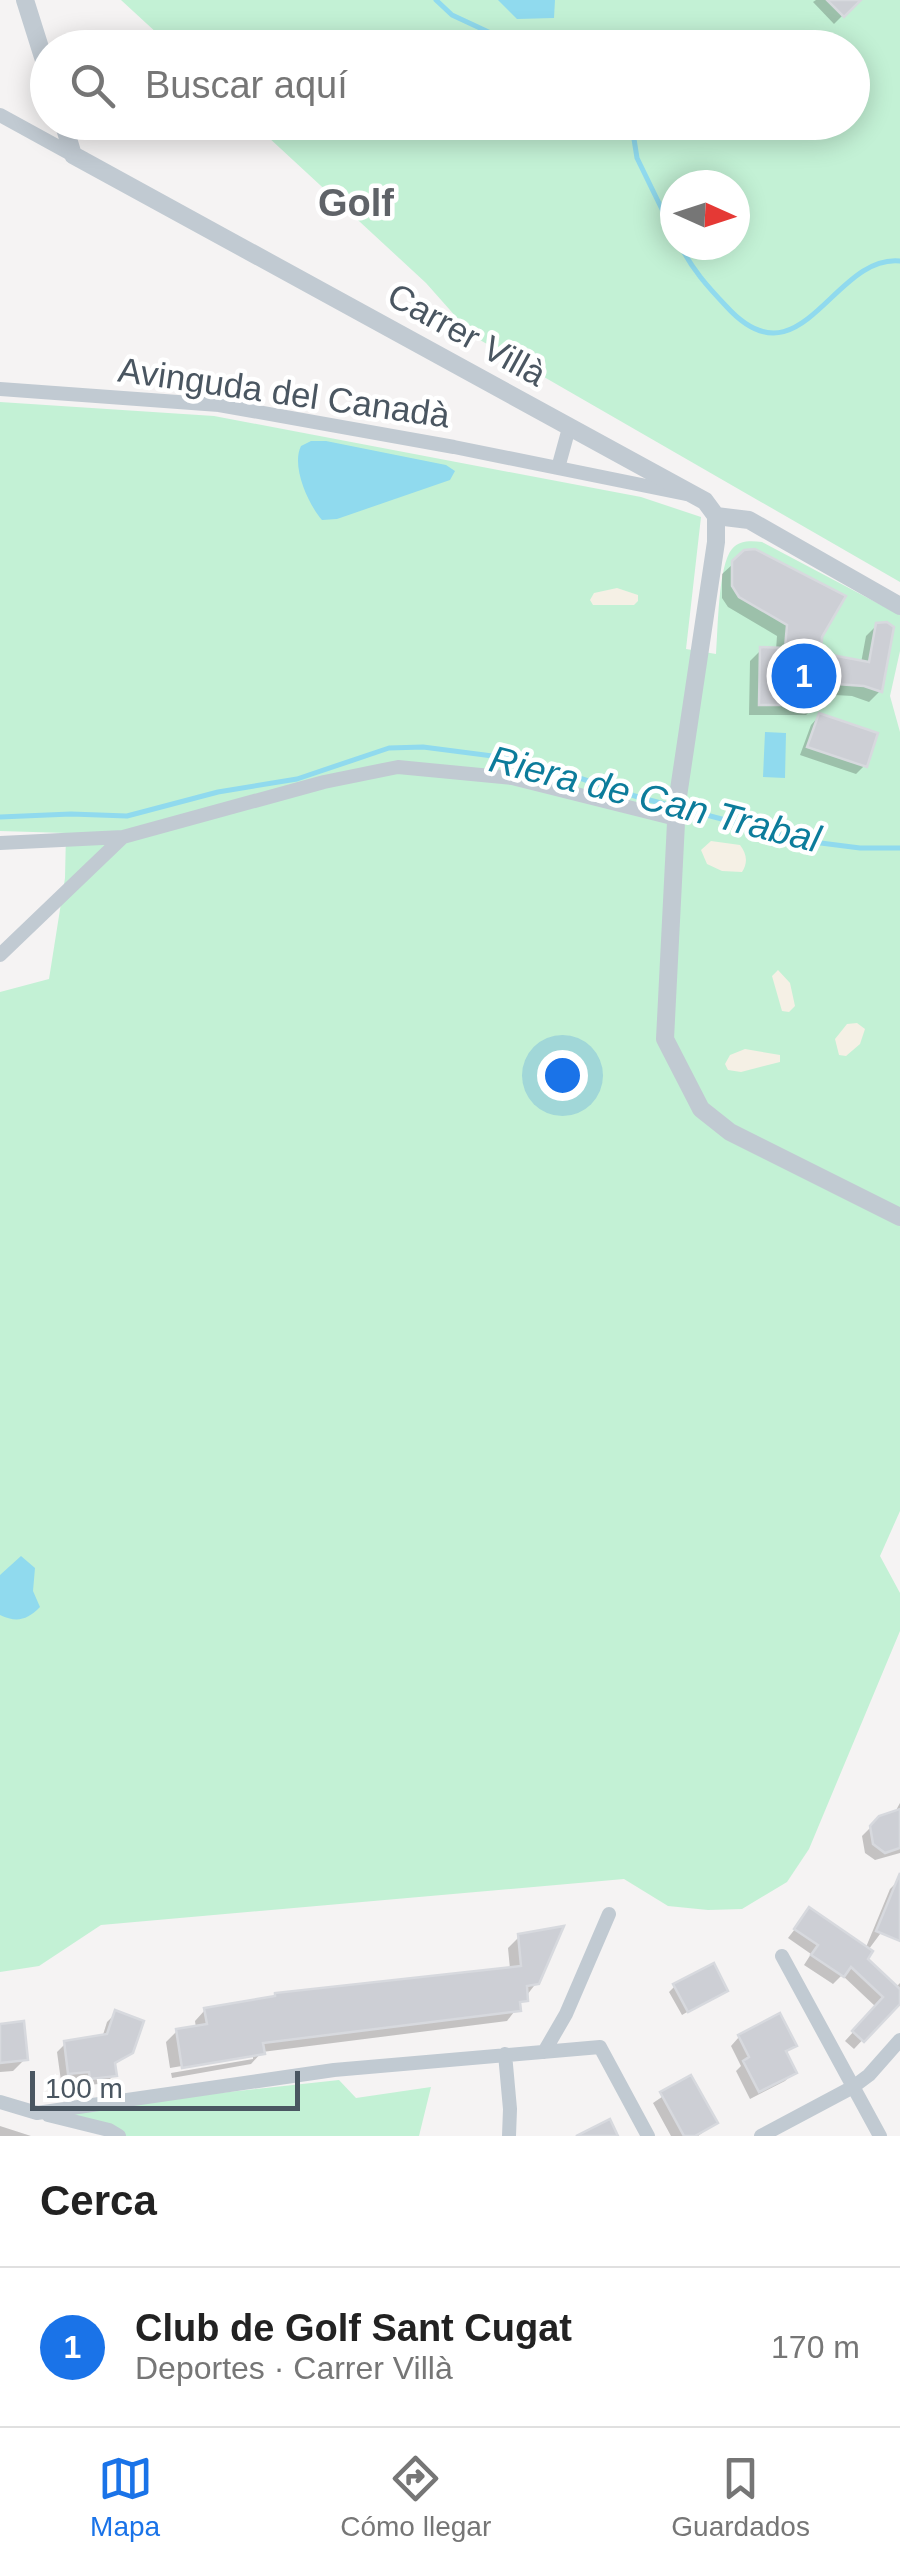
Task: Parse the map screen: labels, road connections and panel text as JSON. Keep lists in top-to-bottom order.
{
  "streets": {
    "street": ["Carrer Villà", "Avinguda del Canadà"]
  },
  "crossings": [
    ["Carrer Villà", "Avinguda del Canadà"]
  ],
  "districts": ["Golf"],
  "water": ["Riera de Can Trabal"],
  "scale_bar": "100 m",
  "north": "right",
  "page": {
    "search": "Buscar aquí",
    "pins": "1",
    "scale": "100 m",
    "heading": "Cerca",
    "list": [
      {
        "mark": "1",
        "name": "Club de Golf Sant Cugat",
        "note": "Deportes · Carrer Villà",
        "value": "170 m"
      }
    ],
    "nav": ["Mapa", "Cómo llegar", "Guardados"]
  }
}
